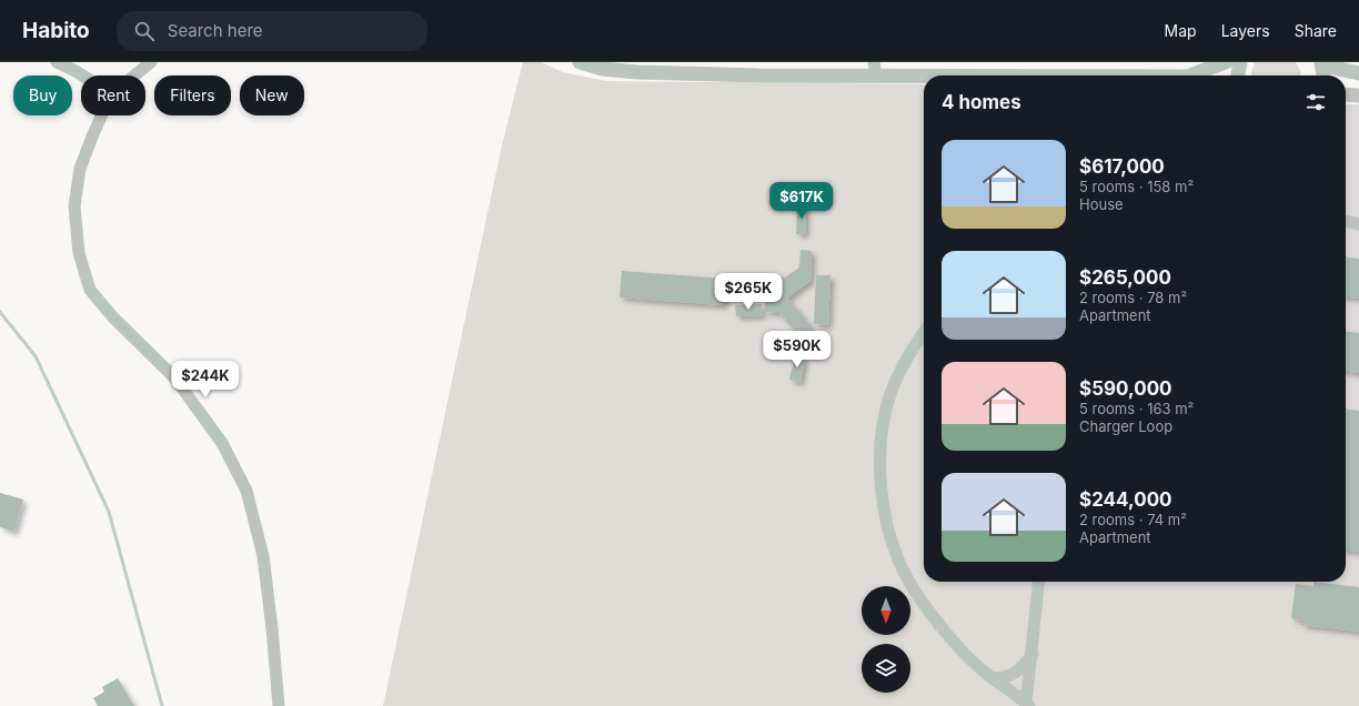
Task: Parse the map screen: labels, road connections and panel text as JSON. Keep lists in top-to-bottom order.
{
  "north": "bottom",
  "page": {
    "header": "Habito",
    "search": "Search here",
    "nav": ["Map", "Layers", "Share"],
    "chip": [
      "Buy",
      "Rent",
      "Filters",
      "New"
    ],
    "heading": "4 homes",
    "list": [
      {
        "name": "$617,000",
        "note": "5 rooms · 158 m² · House"
      },
      {
        "name": "$265,000",
        "note": "2 rooms · 78 m² · Apartment"
      },
      {
        "name": "$590,000",
        "note": "5 rooms · 163 m² · Charger Loop"
      },
      {
        "name": "$244,000",
        "note": "2 rooms · 74 m² · Apartment"
      }
    ],
    "price": [
      "$617K",
      "$265K",
      "$590K",
      "$244K"
    ]
  }
}
